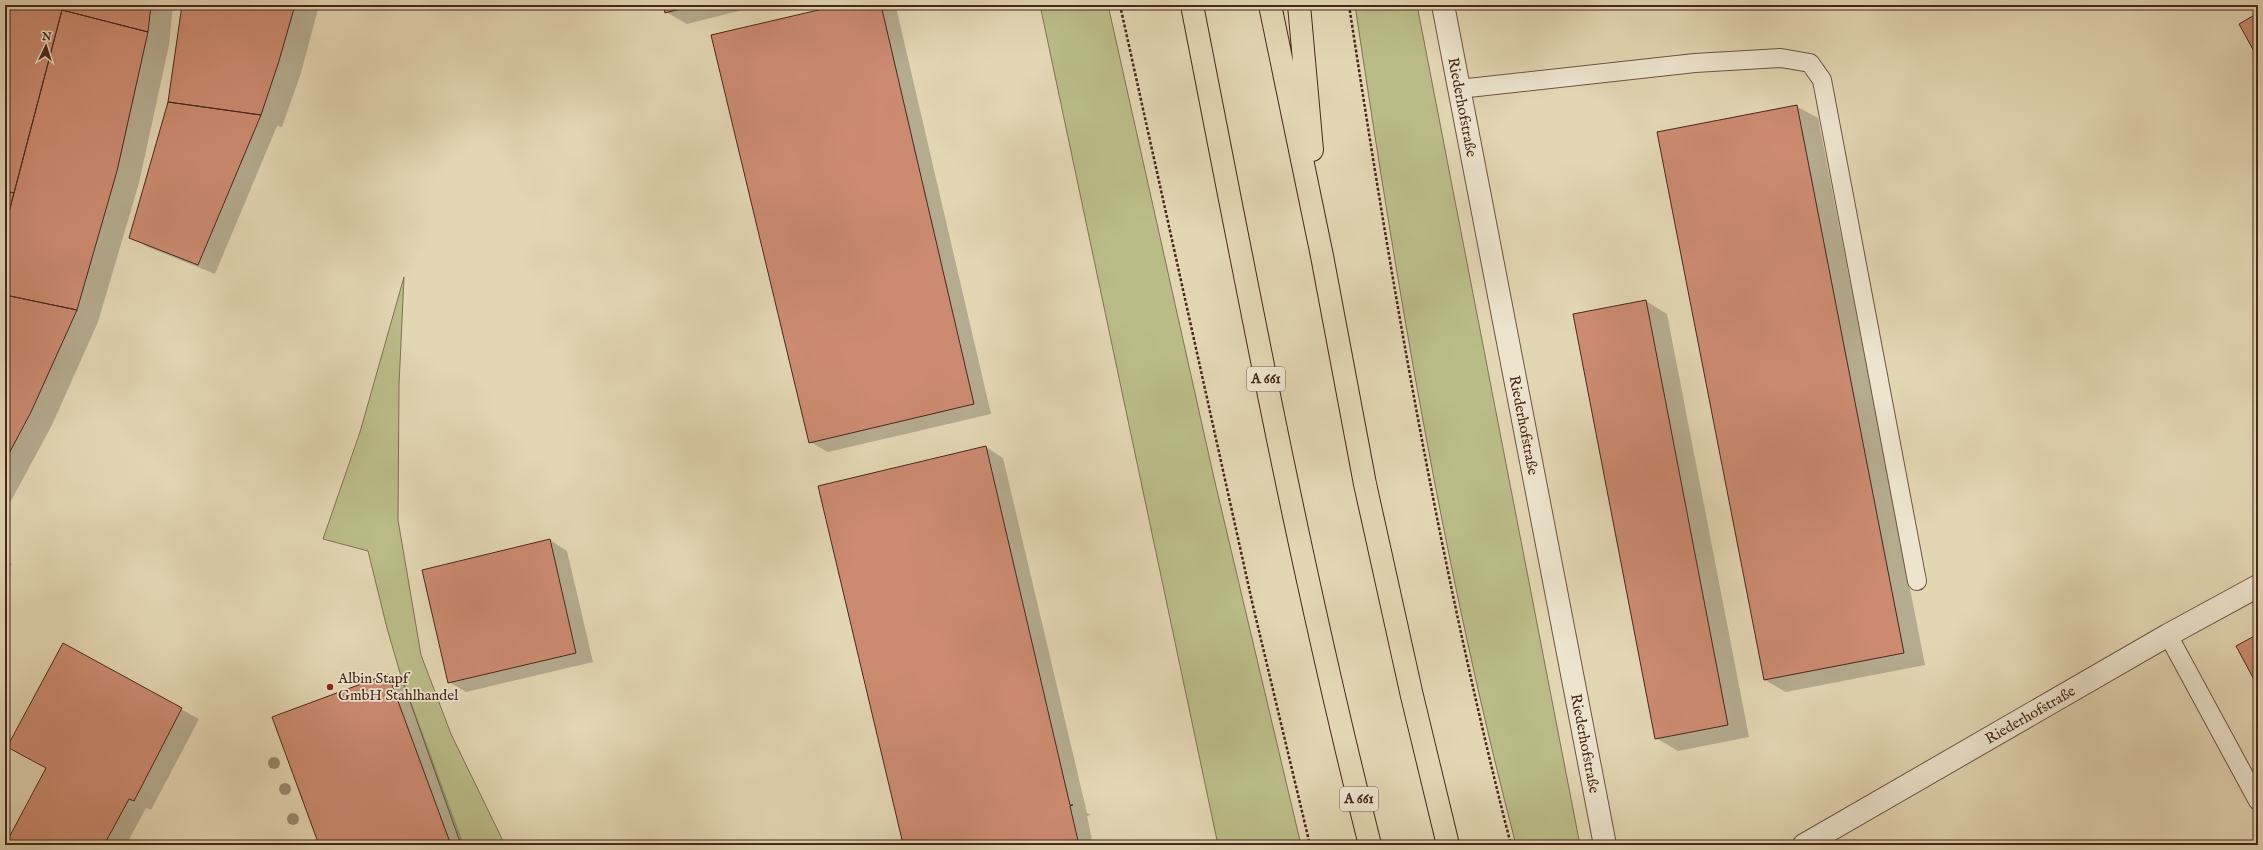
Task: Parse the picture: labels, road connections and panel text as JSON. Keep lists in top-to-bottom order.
{
  "streets": {
    "highway": ["A 661"],
    "street": ["Riederhofstraße"]
  },
  "places": ["Albin Stapf GmbH Stahlhandel"],
  "north": "top"
}
